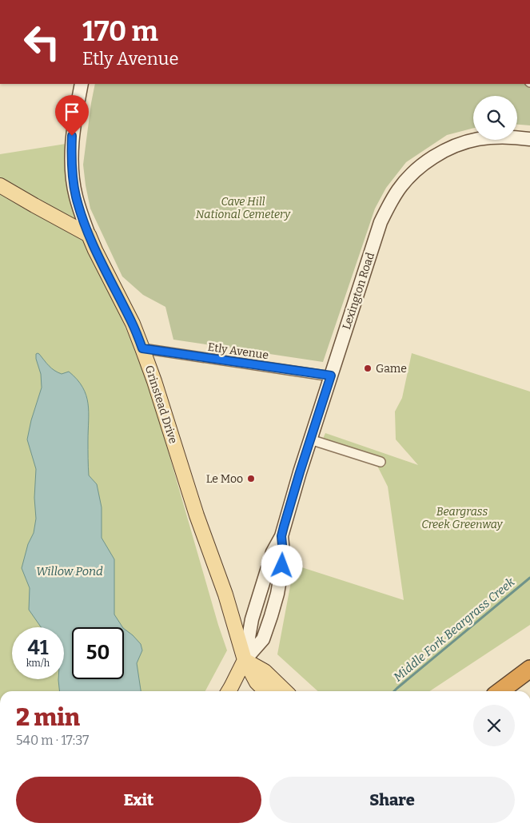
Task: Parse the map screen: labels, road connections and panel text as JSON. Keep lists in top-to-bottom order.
{
  "streets": {
    "main road": ["Lexington Road", "Grinstead Drive"],
    "street": ["Etly Avenue"]
  },
  "crossings": [
    ["Lexington Road", "Etly Avenue"],
    ["Lexington Road", "Grinstead Drive"],
    ["Etly Avenue", "Grinstead Drive"]
  ],
  "water": ["Willow Pond", "Middle Fork Beargrass Creek"],
  "parks": ["Cave Hill National Cemetery", "Beargrass Creek Greenway"],
  "places": ["Game", "Le Moo"],
  "page": {
    "turn": ["170 m", "Etly Avenue"],
    "speed": "41 km/h",
    "limit": "50",
    "heading": ["2 min", "540 m · 17:37"],
    "buttons": ["Exit", "Share"]
  }
}
